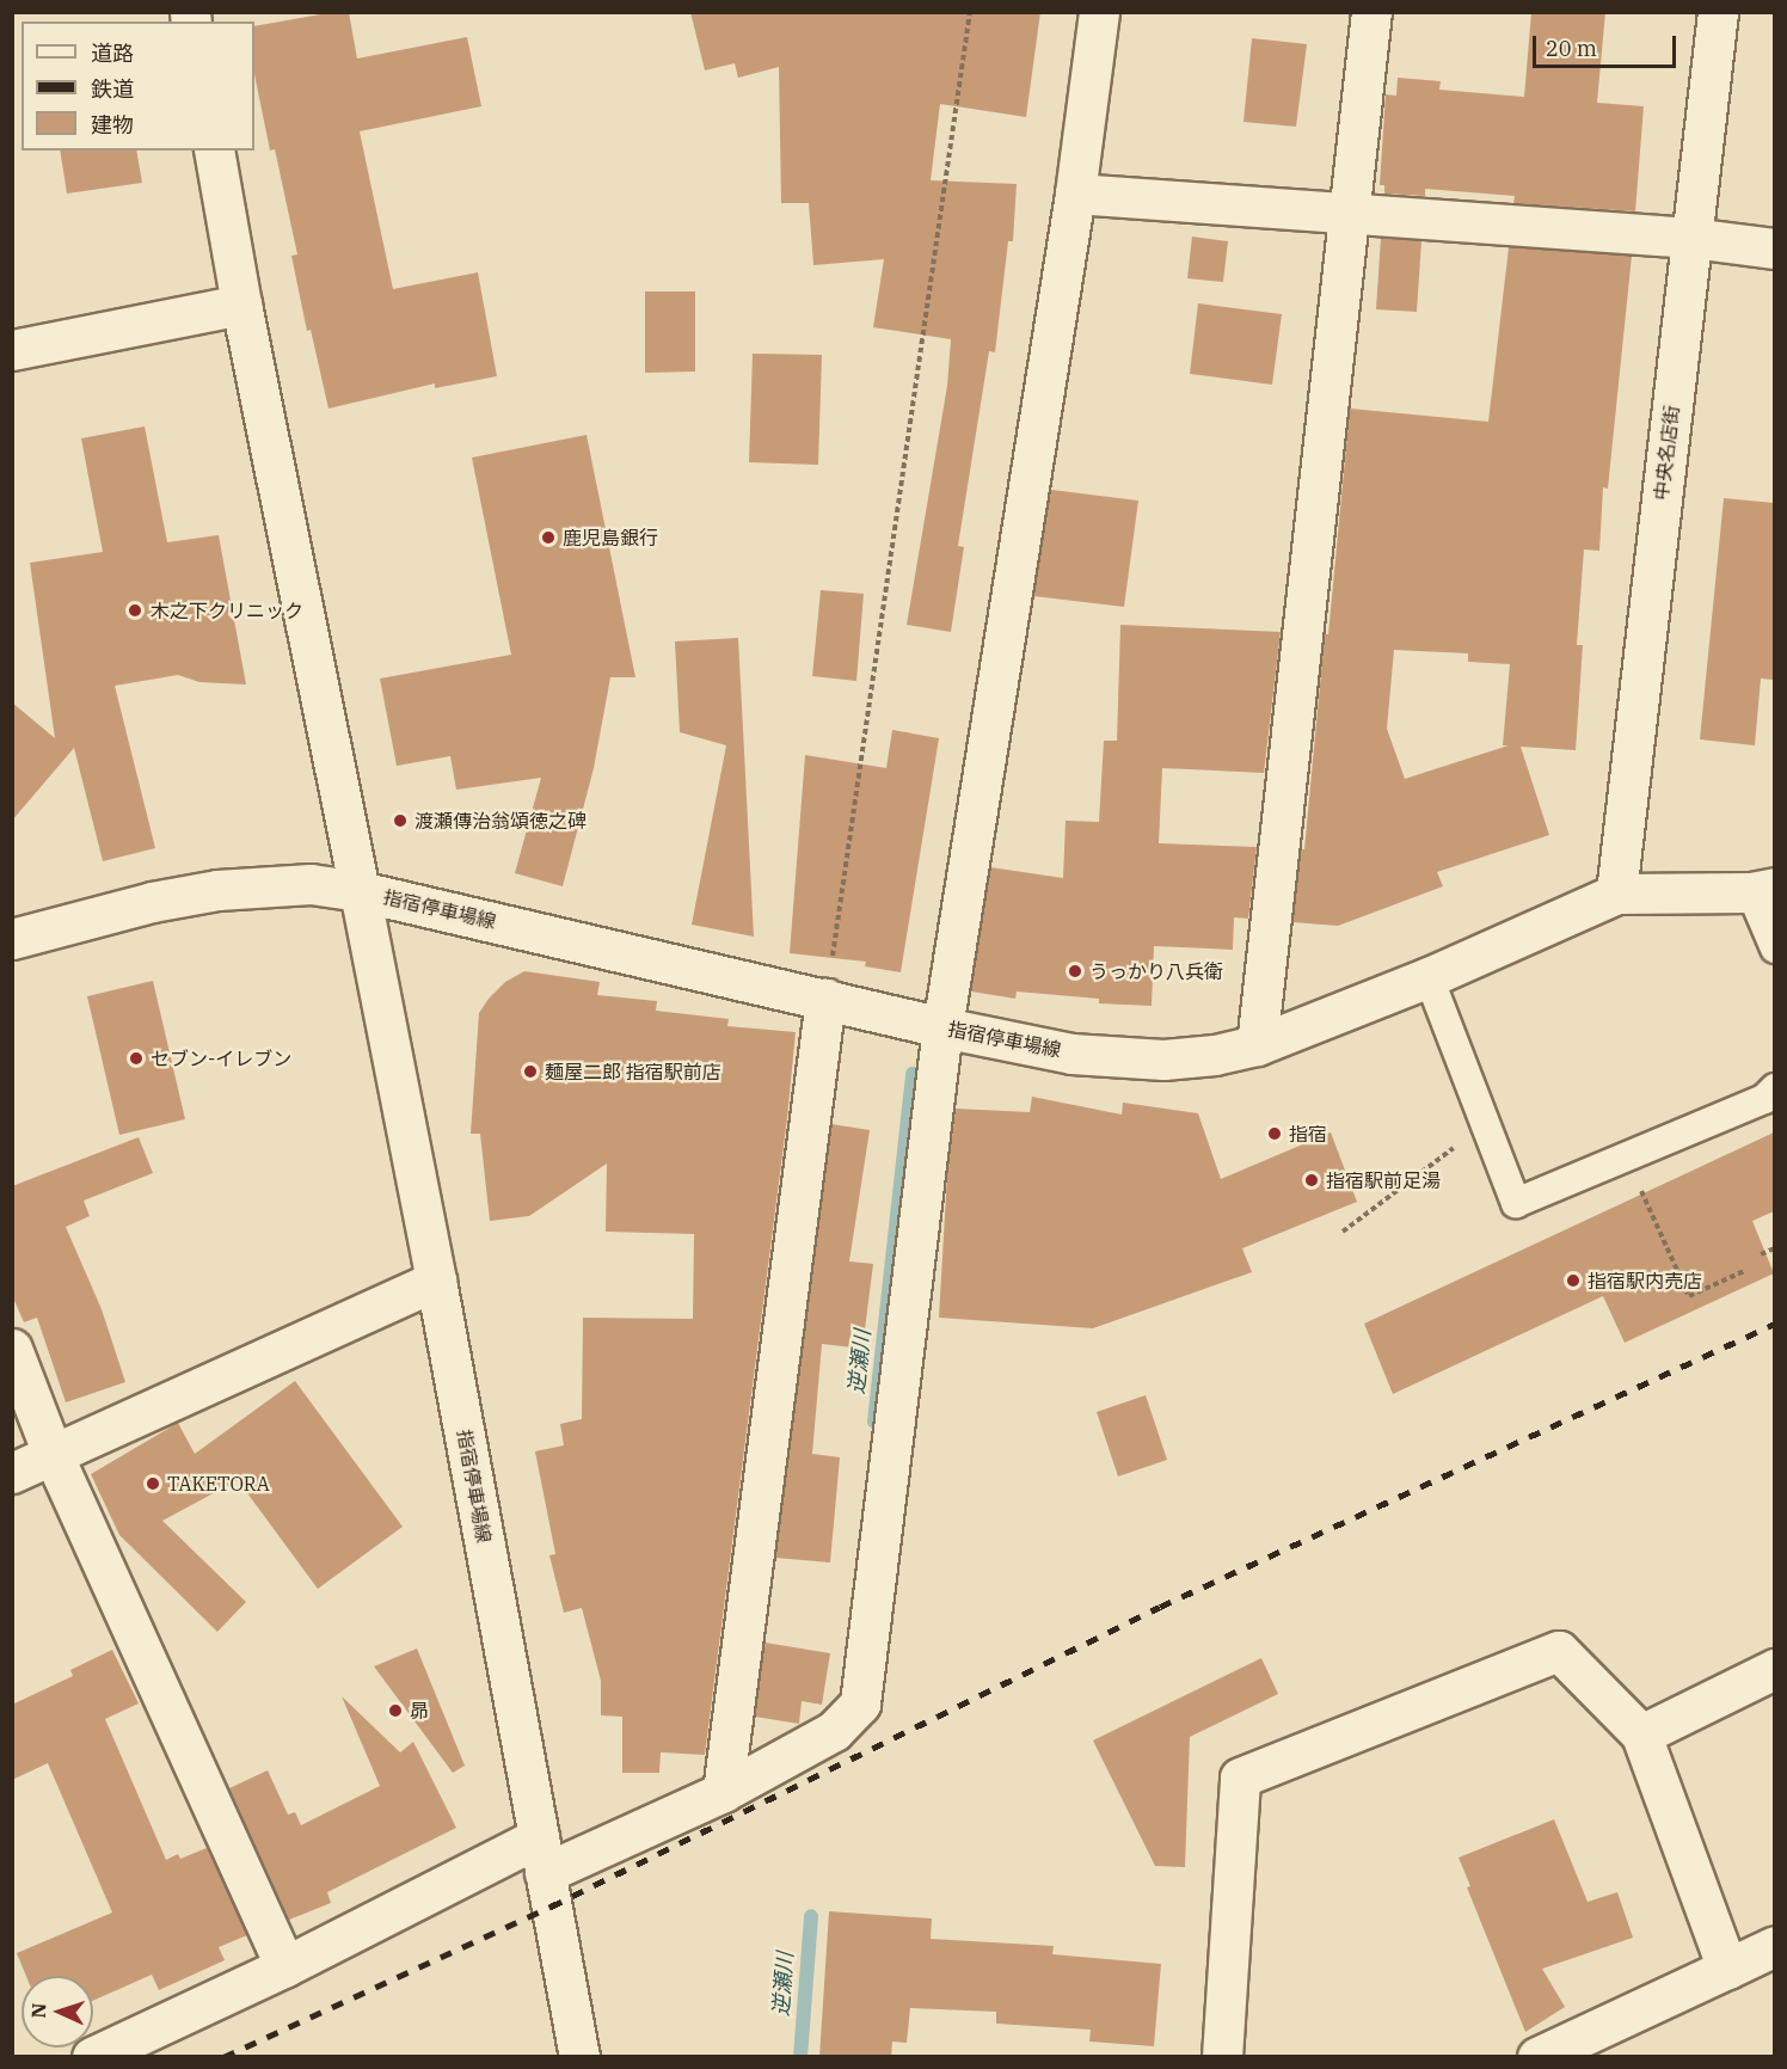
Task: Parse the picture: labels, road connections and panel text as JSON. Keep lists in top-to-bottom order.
{
  "streets": {
    "street": ["中央名店街", "指宿停車場線"]
  },
  "crossings": [
    ["中央名店街", "指宿停車場線"]
  ],
  "water": ["逆瀬川"],
  "places": [
    "鹿児島銀行",
    "木之下クリニック",
    "渡瀬傳治翁頌徳之碑",
    "うっかり八兵衛",
    "セブン-イレブン",
    "麺屋二郎 指宿駅前店",
    "指宿",
    "指宿駅前足湯",
    "指宿駅内売店",
    "TAKETORA",
    "昴"
  ],
  "legend": ["道路", "鉄道", "建物"],
  "scale_bar": "20 m",
  "north": "left"
}
